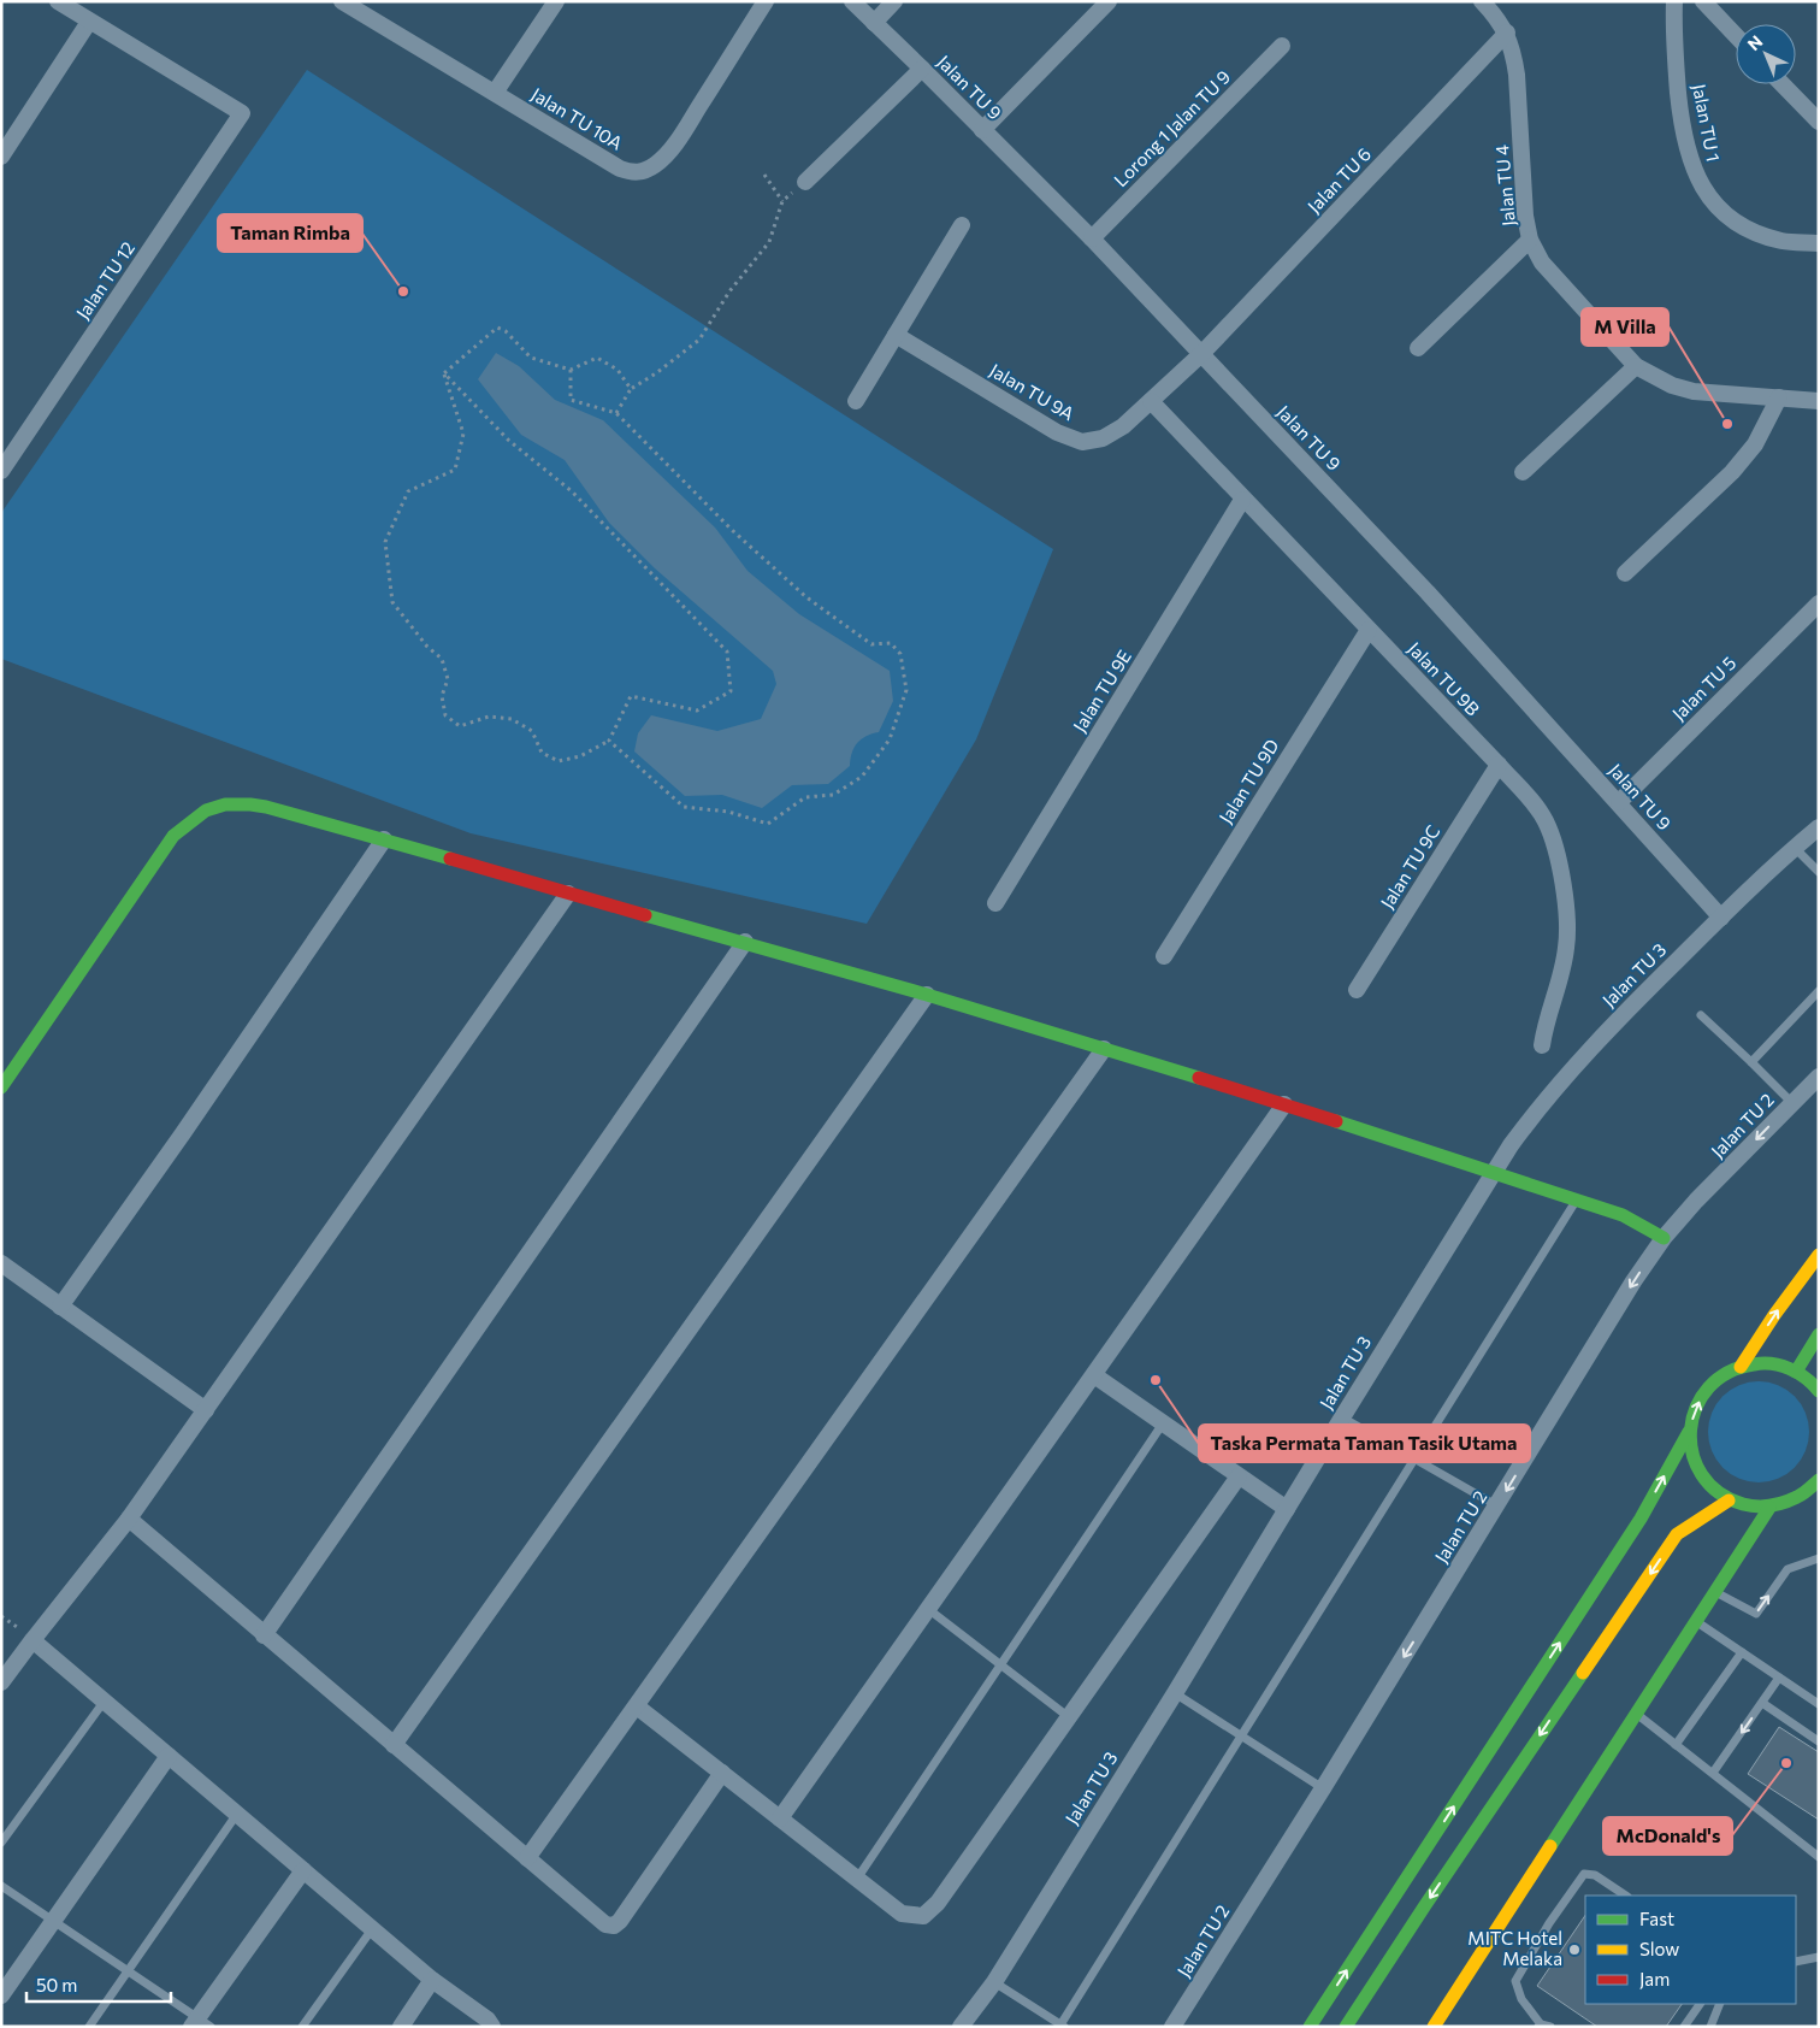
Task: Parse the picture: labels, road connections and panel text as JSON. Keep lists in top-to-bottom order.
{
  "streets": {
    "street": [
      "Jalan TU 9",
      "Jalan TU 10A",
      "Jalan TU 1",
      "Lorong 1 Jalan TU 9",
      "Jalan TU 6",
      "Jalan TU 4",
      "Jalan TU 12",
      "Jalan TU 9A",
      "Jalan TU 9B",
      "Jalan TU 5",
      "Jalan TU 9E",
      "Jalan TU 9D",
      "Jalan TU 9C",
      "Jalan TU 3",
      "Jalan TU 2"
    ]
  },
  "crossings": [
    ["Jalan TU 9", "Lorong 1 Jalan TU 9"],
    ["Jalan TU 9", "Jalan TU 6"],
    ["Jalan TU 9", "Jalan TU 9A"],
    ["Jalan TU 9", "Jalan TU 5"],
    ["Jalan TU 9", "Jalan TU 3"],
    ["Jalan TU 6", "Jalan TU 4"],
    ["Jalan TU 6", "Jalan TU 9A"],
    ["Jalan TU 9A", "Jalan TU 9B"],
    ["Jalan TU 9B", "Jalan TU 9E"],
    ["Jalan TU 9B", "Jalan TU 9D"],
    ["Jalan TU 9B", "Jalan TU 9C"]
  ],
  "places": [
    "Taman Rimba",
    "M Villa",
    "Taska Permata Taman Tasik Utama",
    "McDonald's",
    "MITC Hotel Melaka"
  ],
  "legend": ["Fast", "Slow", "Jam"],
  "scale_bar": "50 m",
  "north": "top left"
}
